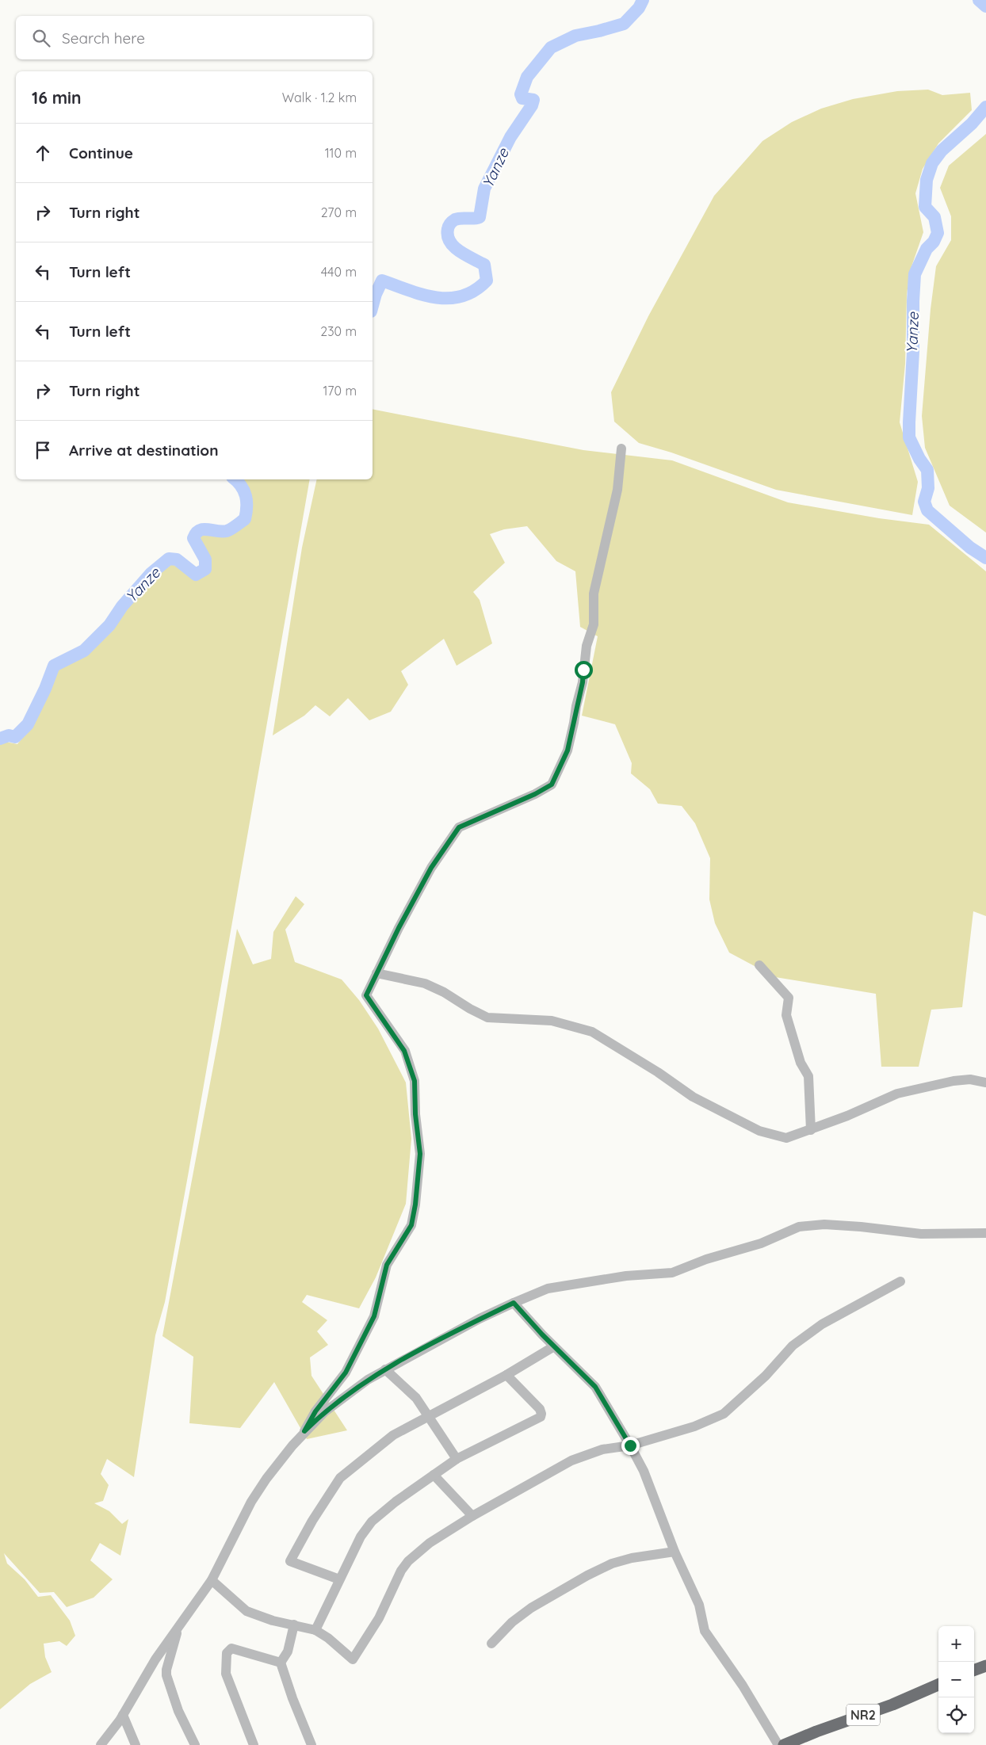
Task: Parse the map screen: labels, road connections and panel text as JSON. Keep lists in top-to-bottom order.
{
  "streets": {
    "highway": ["NR2"]
  },
  "water": ["Yanze"],
  "page": {
    "search": "Search here",
    "heading": ["16 min", "Walk · 1.2 km"],
    "list": [
      ["Continue", "110 m"],
      ["Turn right", "270 m"],
      ["Turn left", "440 m"],
      ["Turn left", "230 m"],
      ["Turn right", "170 m"],
      "Arrive at destination"
    ],
    "map_buttons": ["+", "−"]
  }
}
